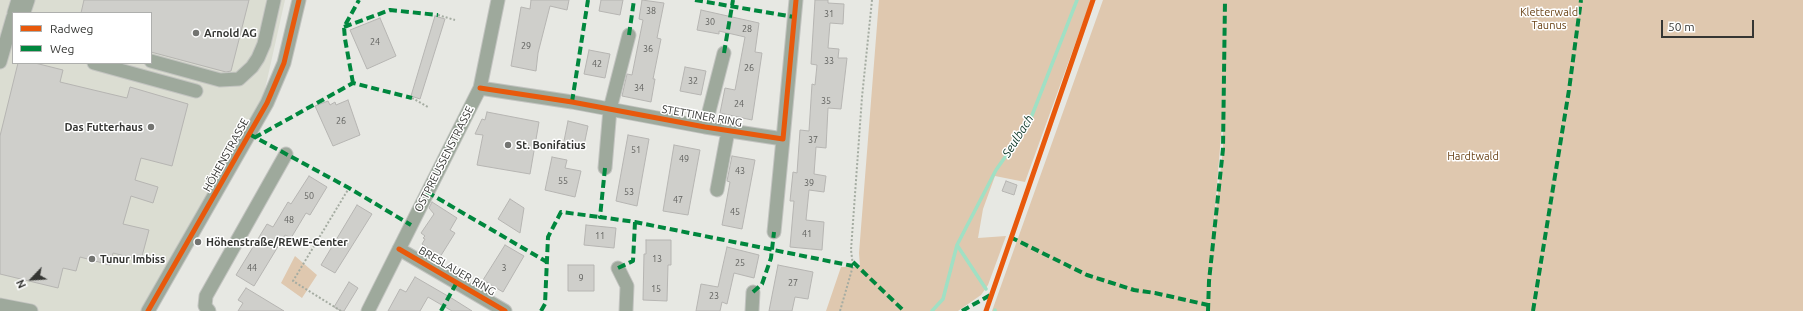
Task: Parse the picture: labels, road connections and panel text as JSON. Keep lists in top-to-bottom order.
{
  "streets": {
    "street": [
      "STETTINER RING",
      "HÖHENSTRASSE",
      "OSTPREUSSENSTRASSE",
      "BRESLAUER RING"
    ]
  },
  "crossings": [
    ["STETTINER RING", "OSTPREUSSENSTRASSE"],
    ["OSTPREUSSENSTRASSE", "BRESLAUER RING"]
  ],
  "water": ["Seulbach"],
  "parks": ["Kletterwald Taunus", "Hardtwald"],
  "places": [
    "Arnold AG",
    "Das Futterhaus",
    "St. Bonifatius",
    "Höhenstraße/REWE-Center",
    "Tunur Imbiss"
  ],
  "house_numbers": [
    "38",
    "31",
    "30",
    "28",
    "24",
    "29",
    "36",
    "33",
    "42",
    "26",
    "32",
    "34",
    "35",
    "24",
    "26",
    "37",
    "51",
    "49",
    "43",
    "55",
    "39",
    "53",
    "50",
    "47",
    "45",
    "48",
    "41",
    "11",
    "13",
    "25",
    "44",
    "3",
    "9",
    "27",
    "15",
    "23"
  ],
  "legend": ["Radweg", "Weg"],
  "scale_bar": "50 m",
  "north": "bottom left"
}
